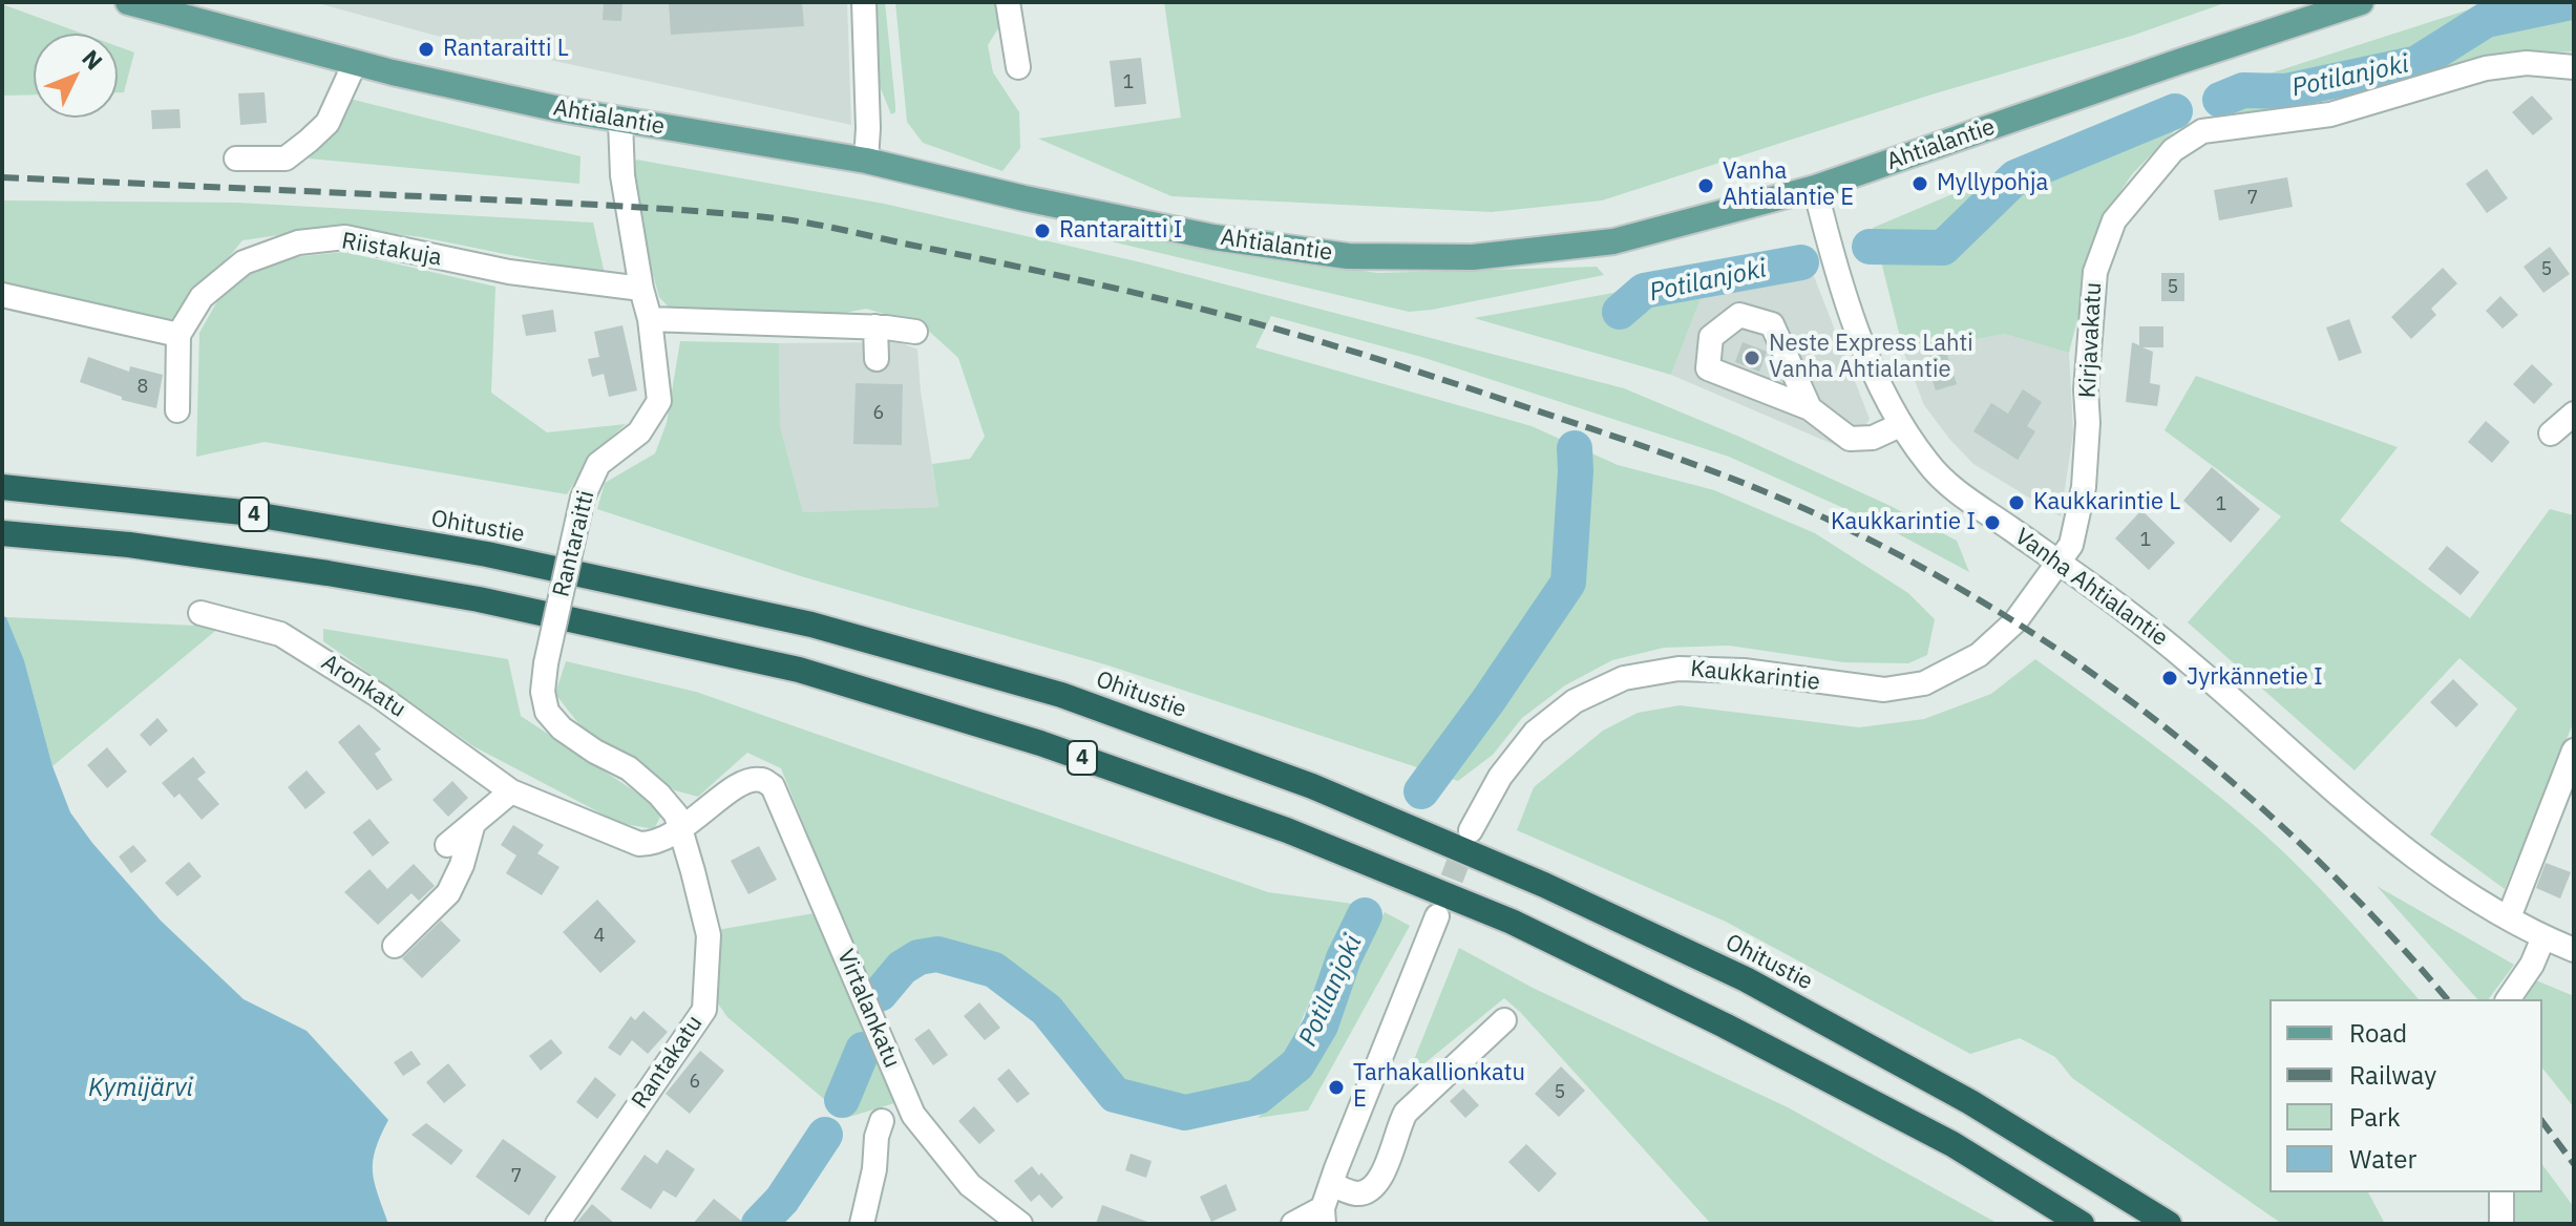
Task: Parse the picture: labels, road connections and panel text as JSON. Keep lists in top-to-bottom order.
{
  "streets": {
    "highway": ["4", "Ohitustie"],
    "main road": ["Ahtialantie"],
    "street": [
      "Riistakuja",
      "Kirjavakatu",
      "Rantaraitti",
      "Vanha Ahtialantie",
      "Kaukkarintie",
      "Aronkatu",
      "Virtalankatu",
      "Rantakatu"
    ]
  },
  "crossings": [
    ["Ahtialantie", "Rantaraitti"],
    ["Ahtialantie", "Vanha Ahtialantie"],
    ["Riistakuja", "Rantaraitti"],
    ["Kirjavakatu", "Vanha Ahtialantie"],
    ["Kirjavakatu", "Kaukkarintie"],
    ["Rantaraitti", "Aronkatu"],
    ["Rantaraitti", "Rantakatu"],
    ["Vanha Ahtialantie", "Kaukkarintie"],
    ["Aronkatu", "Virtalankatu"],
    ["Aronkatu", "Rantakatu"]
  ],
  "water": ["Potilanjoki", "Kymijärvi"],
  "places": [
    "Rantaraitti L",
    "Myllypohja",
    "Vanha Ahtialantie E",
    "Rantaraitti I",
    "Neste Express Lahti Vanha Ahtialantie",
    "Kaukkarintie L",
    "Kaukkarintie I",
    "Jyrkännetie I",
    "Tarhakallionkatu E"
  ],
  "house_numbers": [
    "1",
    "7",
    "5",
    "5",
    "8",
    "6",
    "1",
    "1",
    "4",
    "6",
    "5",
    "7"
  ],
  "legend": [
    "Road",
    "Railway",
    "Park",
    "Water"
  ],
  "north": "top right"
}
